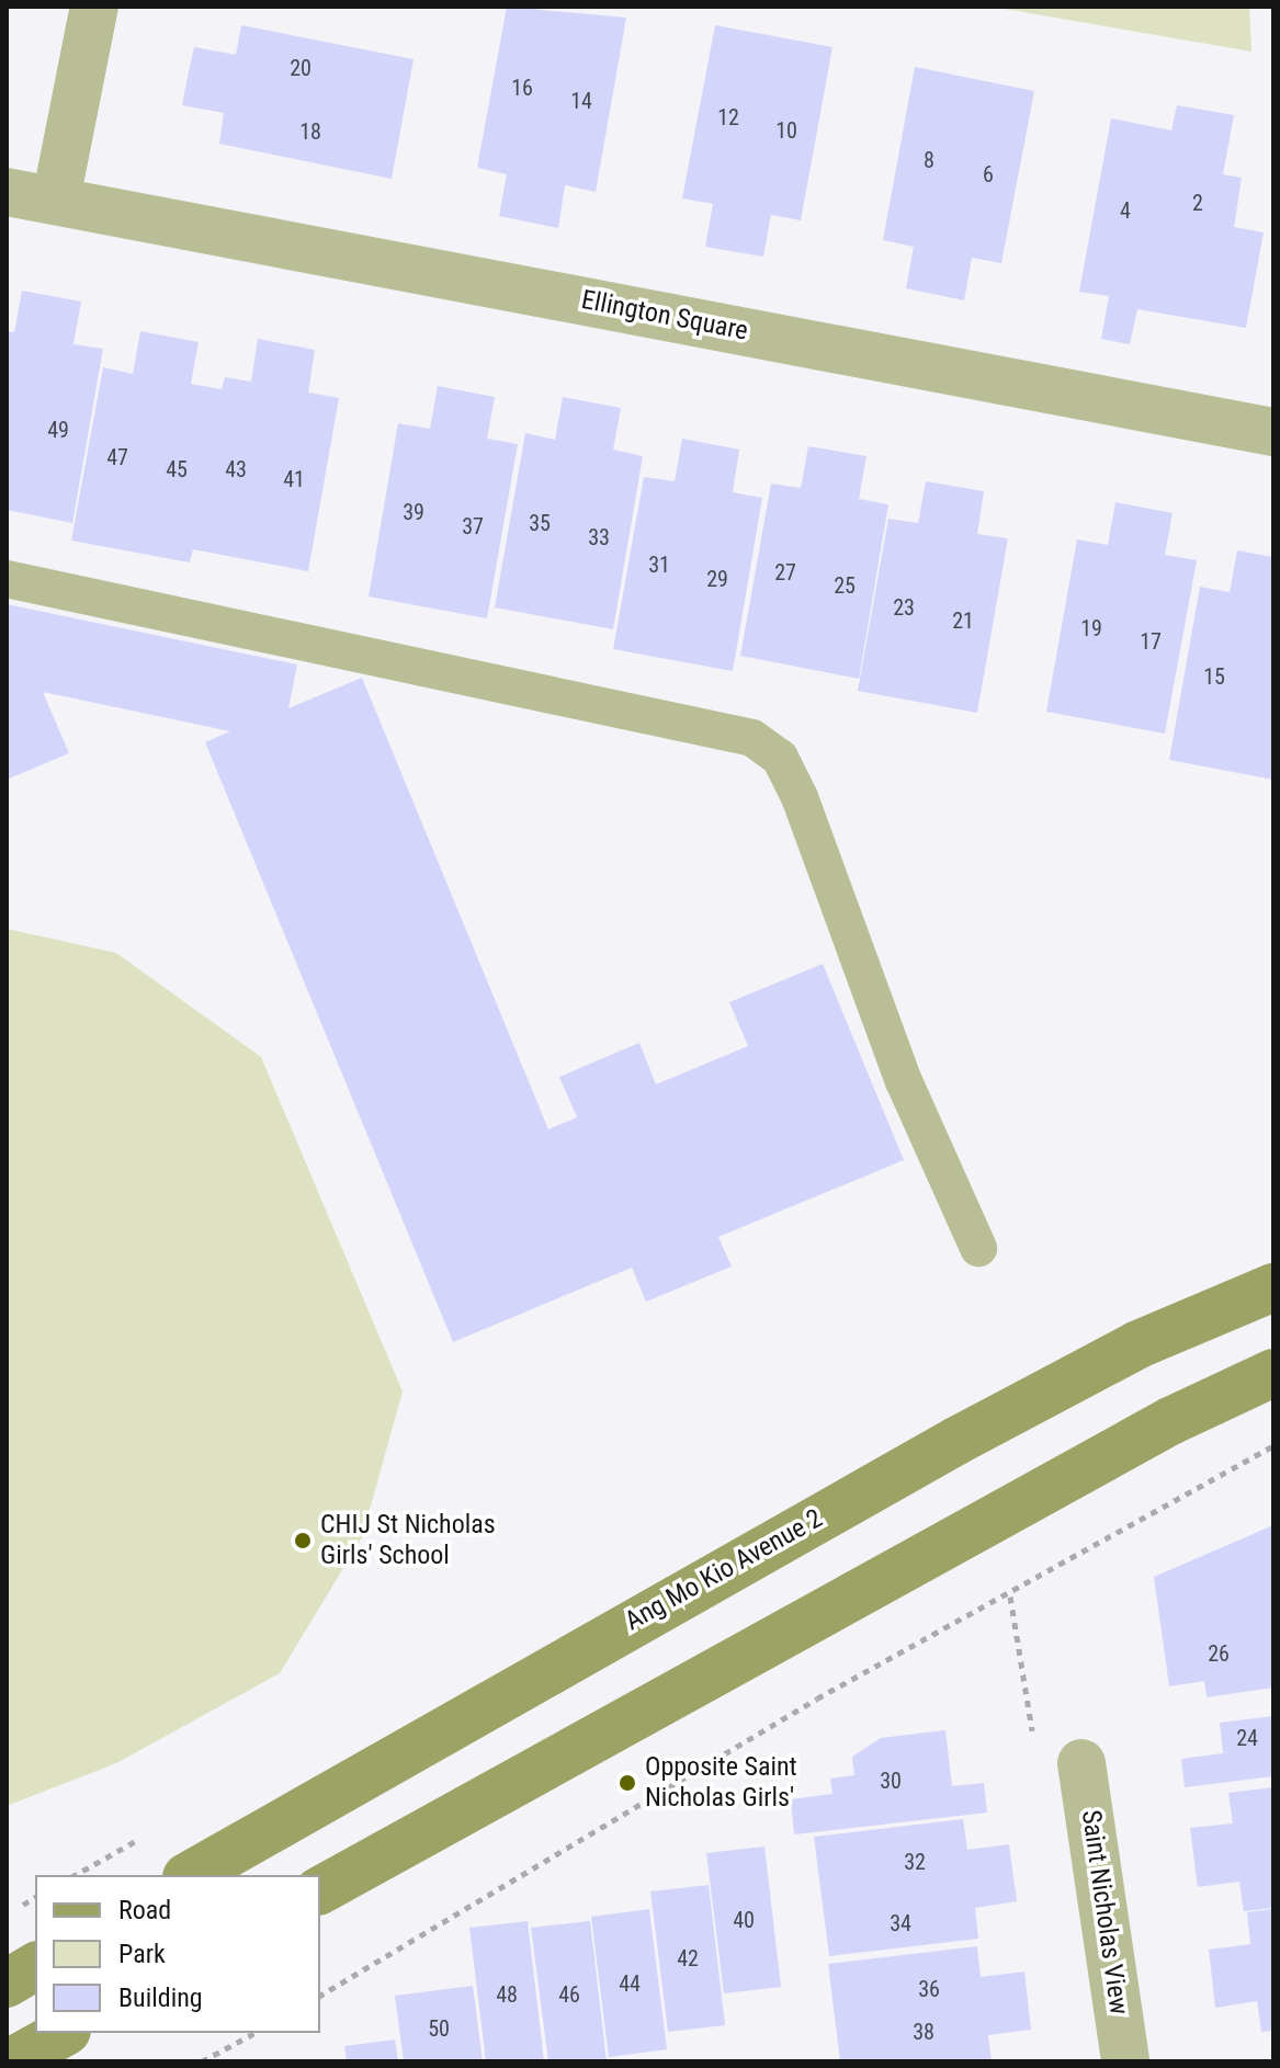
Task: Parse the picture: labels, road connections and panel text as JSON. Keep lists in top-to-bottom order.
{
  "streets": {
    "main road": ["Ang Mo Kio Avenue 2"],
    "street": ["Ellington Square", "Saint Nicholas View"]
  },
  "places": ["CHIJ St Nicholas Girls' School", "Opposite Saint Nicholas Girls'"],
  "house_numbers": [
    "20",
    "16",
    "14",
    "12",
    "10",
    "18",
    "8",
    "6",
    "2",
    "4",
    "49",
    "47",
    "45",
    "43",
    "41",
    "39",
    "35",
    "37",
    "33",
    "31",
    "27",
    "29",
    "25",
    "23",
    "21",
    "19",
    "17",
    "15",
    "26",
    "24",
    "30",
    "32",
    "40",
    "34",
    "42",
    "44",
    "36",
    "48",
    "46",
    "50",
    "38"
  ],
  "legend": ["Road", "Park", "Building"]
}
